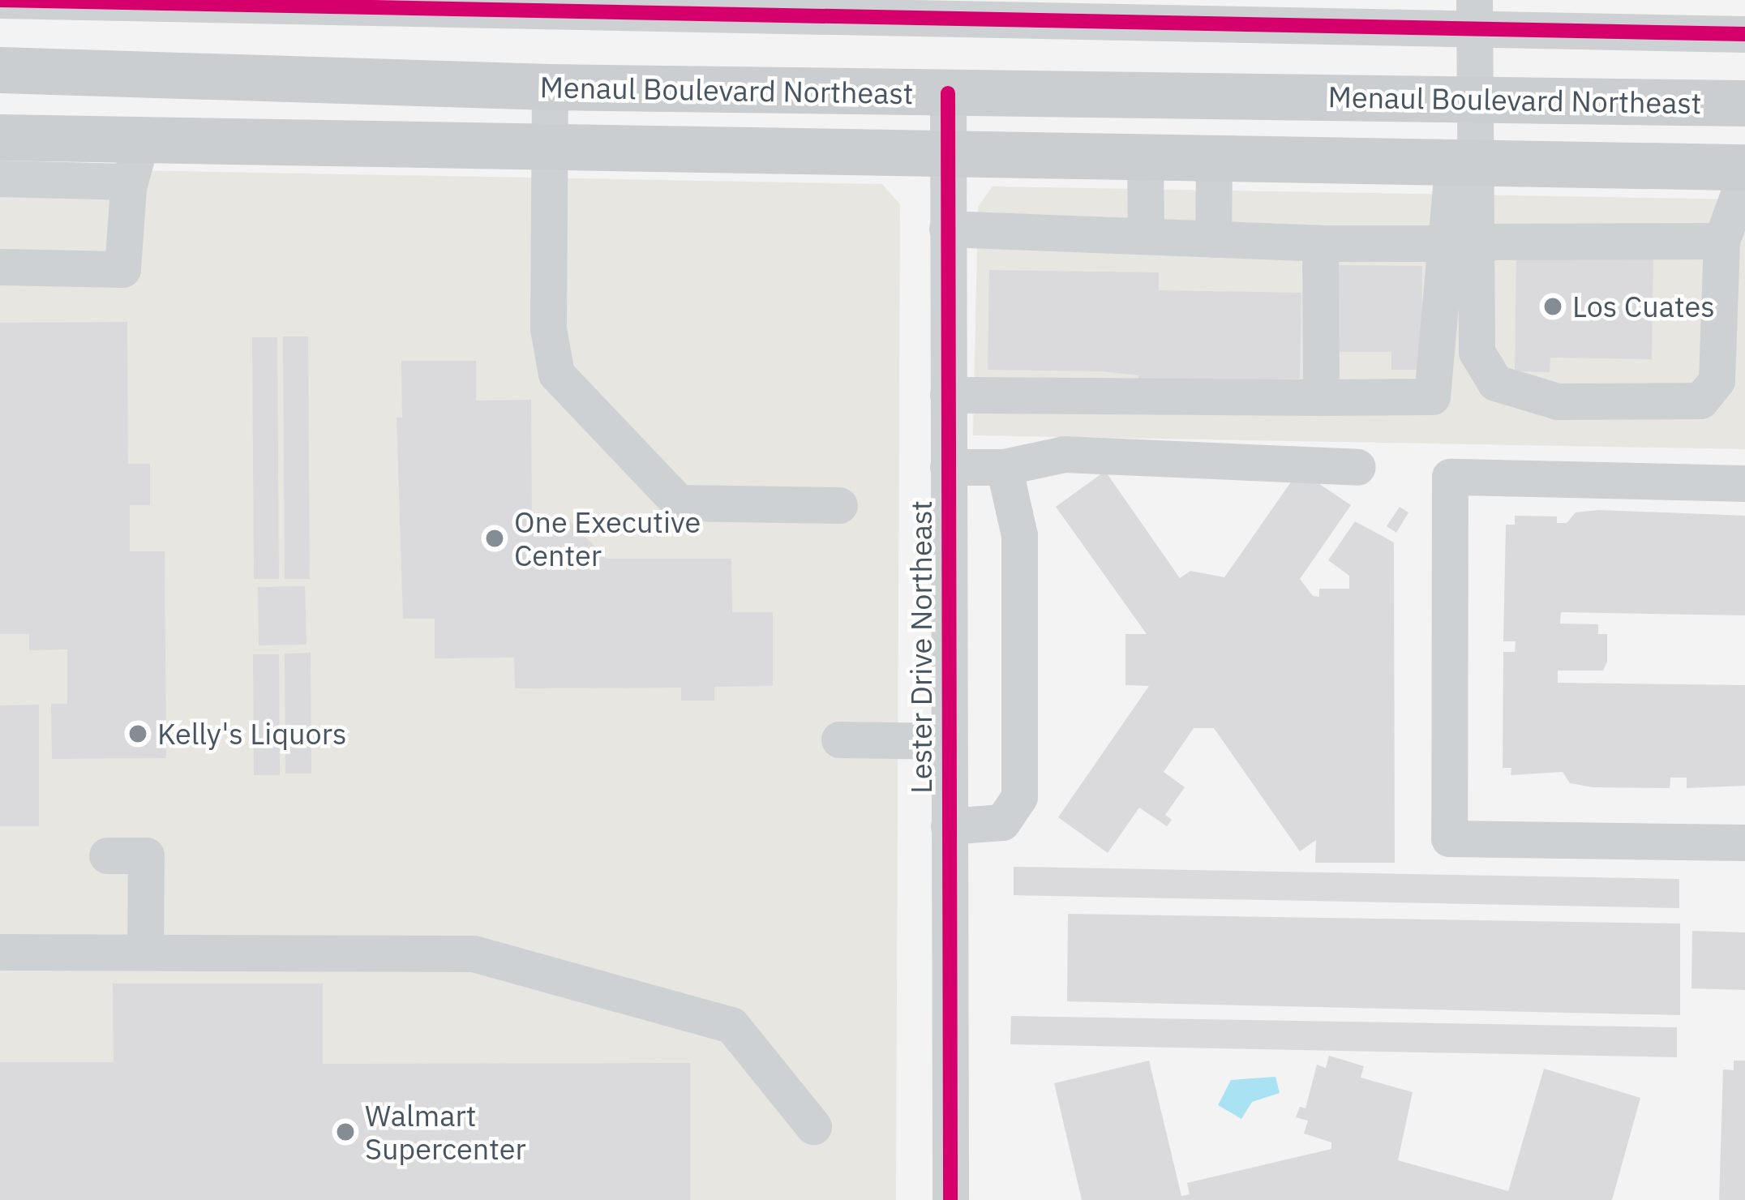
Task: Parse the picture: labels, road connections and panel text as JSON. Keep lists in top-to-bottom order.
{
  "streets": {
    "main road": ["Menaul Boulevard Northeast"],
    "street": ["Lester Drive Northeast"]
  },
  "crossings": [
    ["Menaul Boulevard Northeast", "Lester Drive Northeast"]
  ],
  "places": [
    "Los Cuates",
    "One Executive Center",
    "Kelly's Liquors",
    "Walmart Supercenter"
  ]
}
